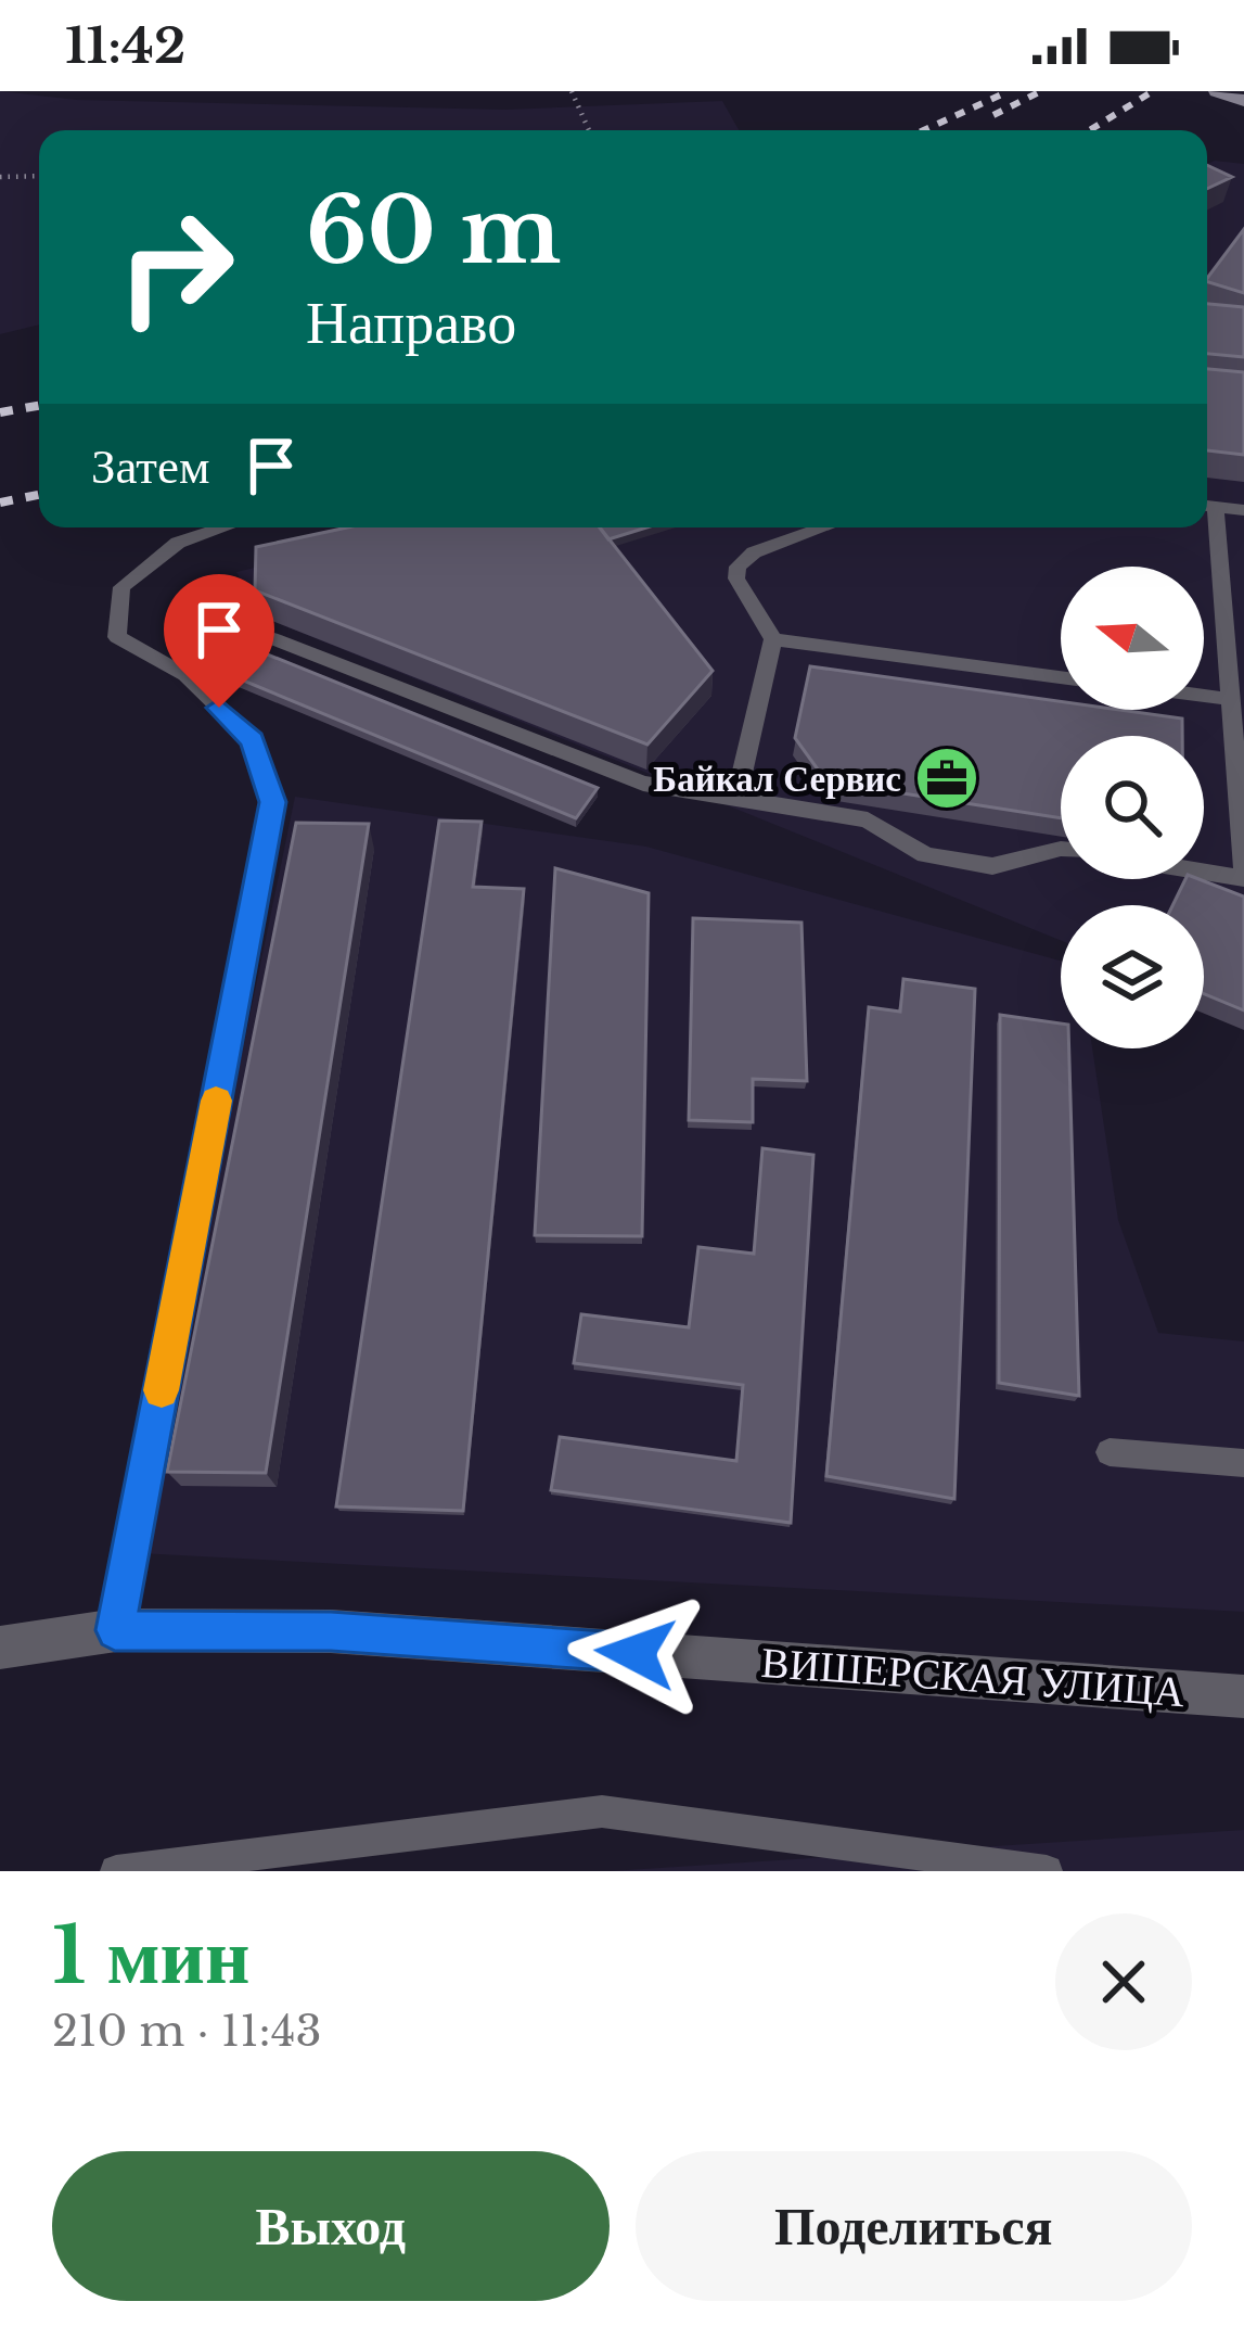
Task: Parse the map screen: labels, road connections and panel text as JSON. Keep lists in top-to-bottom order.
{
  "streets": {
    "street": ["ВИШЕРСКАЯ УЛИЦА"]
  },
  "places": {
    "office": ["Байкал Сервис"]
  },
  "north": "left",
  "page": {
    "status": "11:42",
    "turn": ["60 m", "Направо"],
    "then": "Затем",
    "heading": ["1 мин", "210 m · 11:43"],
    "buttons": ["Выход", "Поделиться"]
  }
}
